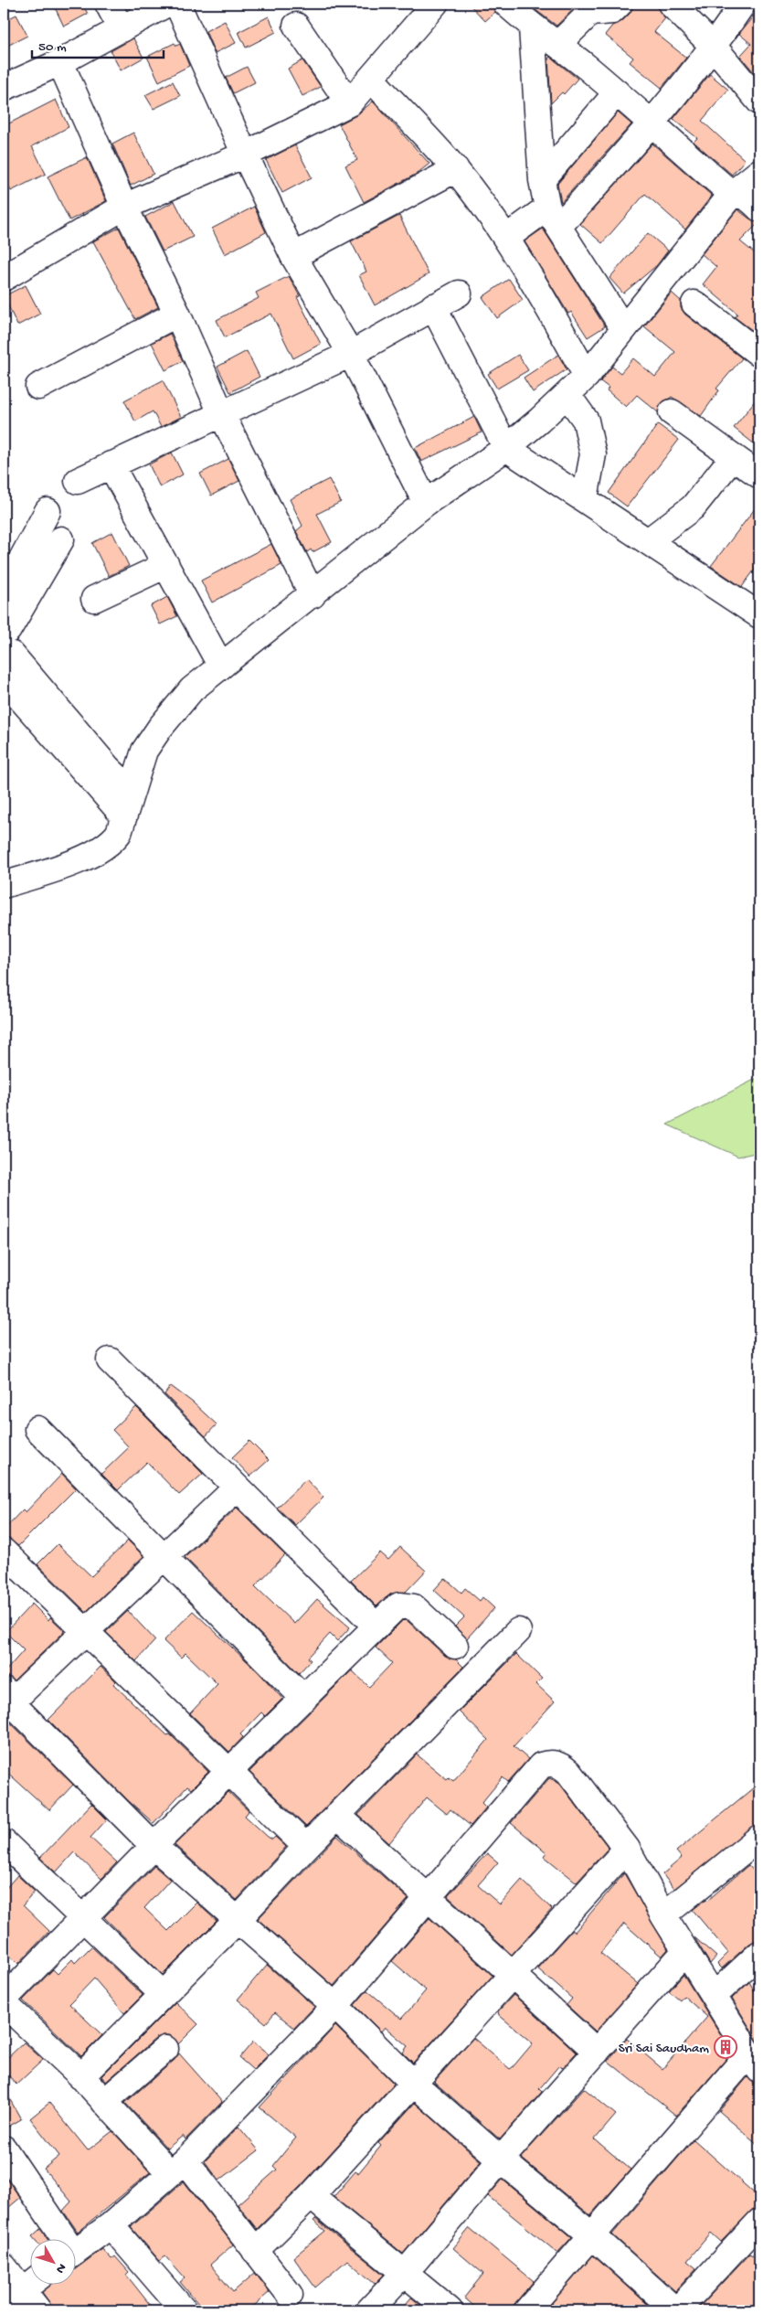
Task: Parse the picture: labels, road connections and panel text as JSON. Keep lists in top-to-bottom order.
{
  "places": {
    "building": ["Sri Sai Saudham"]
  },
  "scale_bar": "50 m",
  "north": "bottom right"
}
